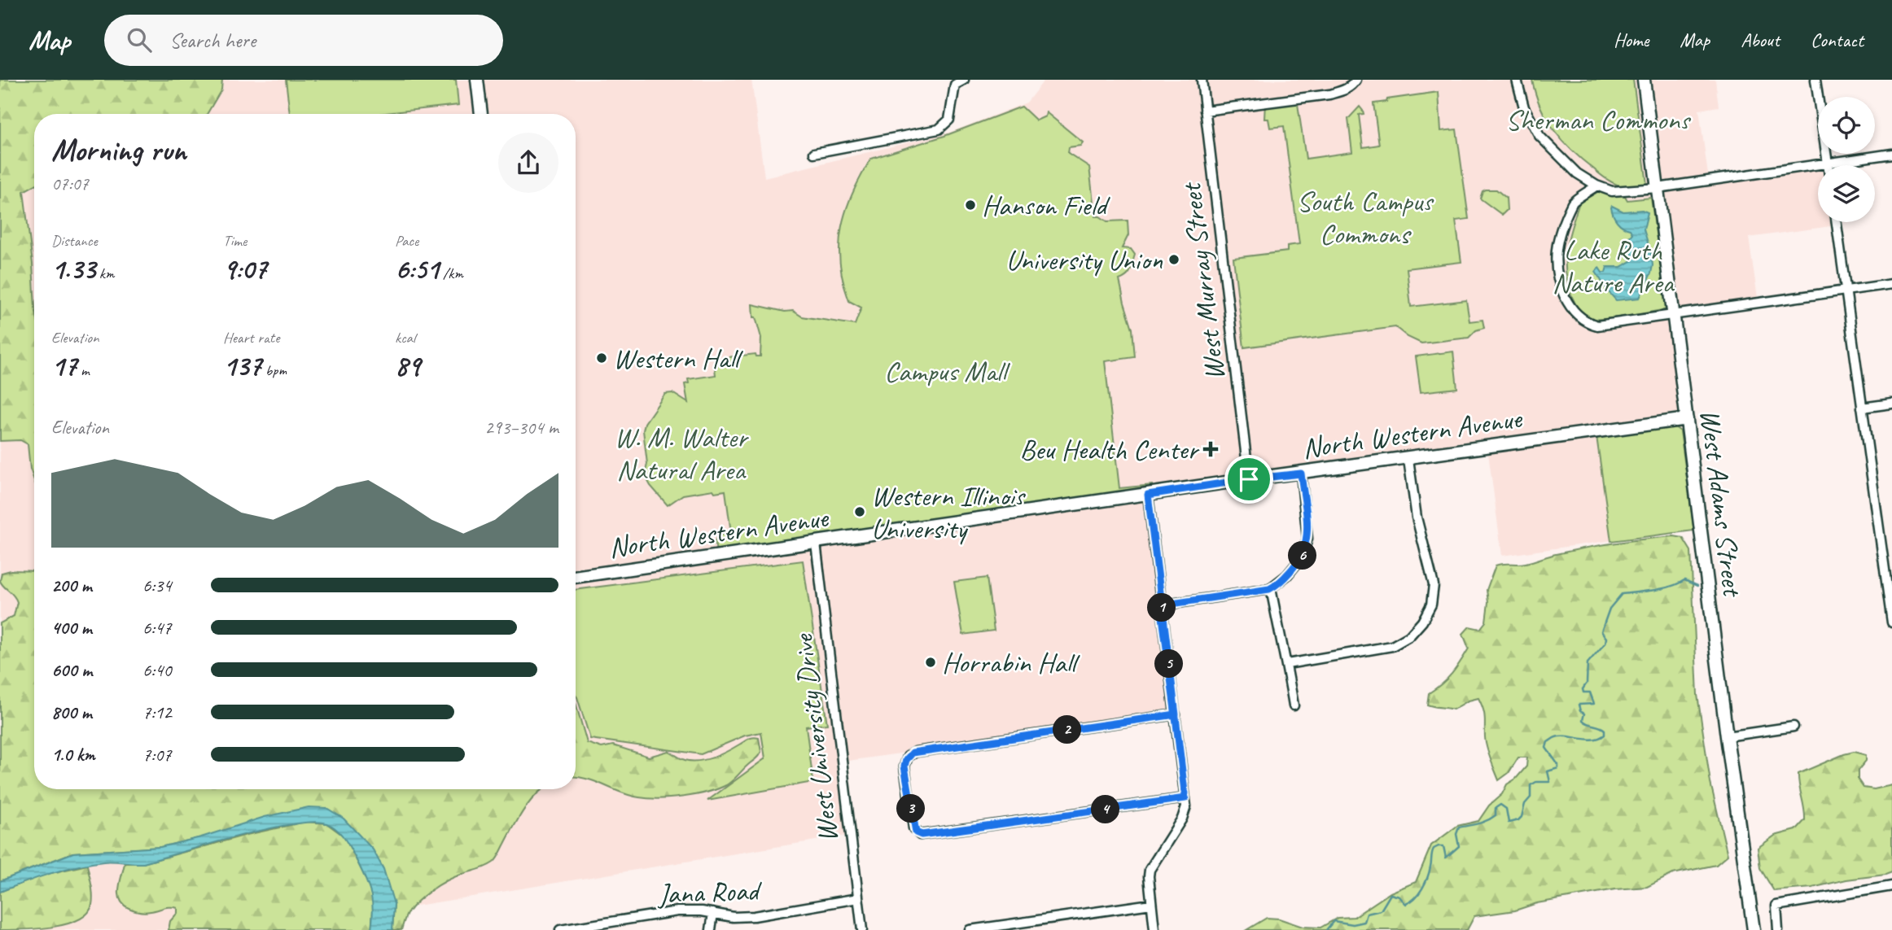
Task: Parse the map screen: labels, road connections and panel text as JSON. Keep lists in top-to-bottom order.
{
  "streets": {
    "street": [
      "West Murray Street",
      "North Western Avenue",
      "West Adams Street",
      "West University Drive",
      "Jana Road"
    ]
  },
  "crossings": [
    ["West Murray Street", "North Western Avenue"],
    ["North Western Avenue", "West Adams Street"],
    ["North Western Avenue", "West University Drive"],
    ["West University Drive", "Jana Road"]
  ],
  "parks": [
    "Sherman Commons",
    "South Campus Commons",
    "Lake Ruth Nature Area",
    "Campus Mall",
    "W. M. Walter Natural Area"
  ],
  "places": {
    "other": [
      "Hanson Field",
      "University Union",
      "Western Hall",
      "Western Illinois University",
      "Horrabin Hall"
    ],
    "health": ["Beu Health Center"]
  },
  "page": {
    "header": "Map",
    "search": "Search here",
    "nav": [
      "Home",
      "Map",
      "About",
      "Contact"
    ],
    "heading": ["Morning run", "07:07"],
    "stats": [
      ["Distance", "1.33 km"],
      ["Time", "9:07"],
      ["Pace", "6:51 /km"],
      ["Elevation", "17 m"],
      ["Heart rate", "137 bpm"],
      ["kcal", "89"]
    ],
    "chart": ["Elevation", "293–304 m"],
    "pins": [
      "6",
      "1",
      "5",
      "2",
      "3",
      "4"
    ],
    "list": [
      {
        "name": "200 m",
        "note": "6:34"
      },
      {
        "name": "400 m",
        "note": "6:47"
      },
      {
        "name": "600 m",
        "note": "6:40"
      },
      {
        "name": "800 m",
        "note": "7:12"
      },
      {
        "name": "1.0 km",
        "note": "7:07"
      }
    ]
  }
}
